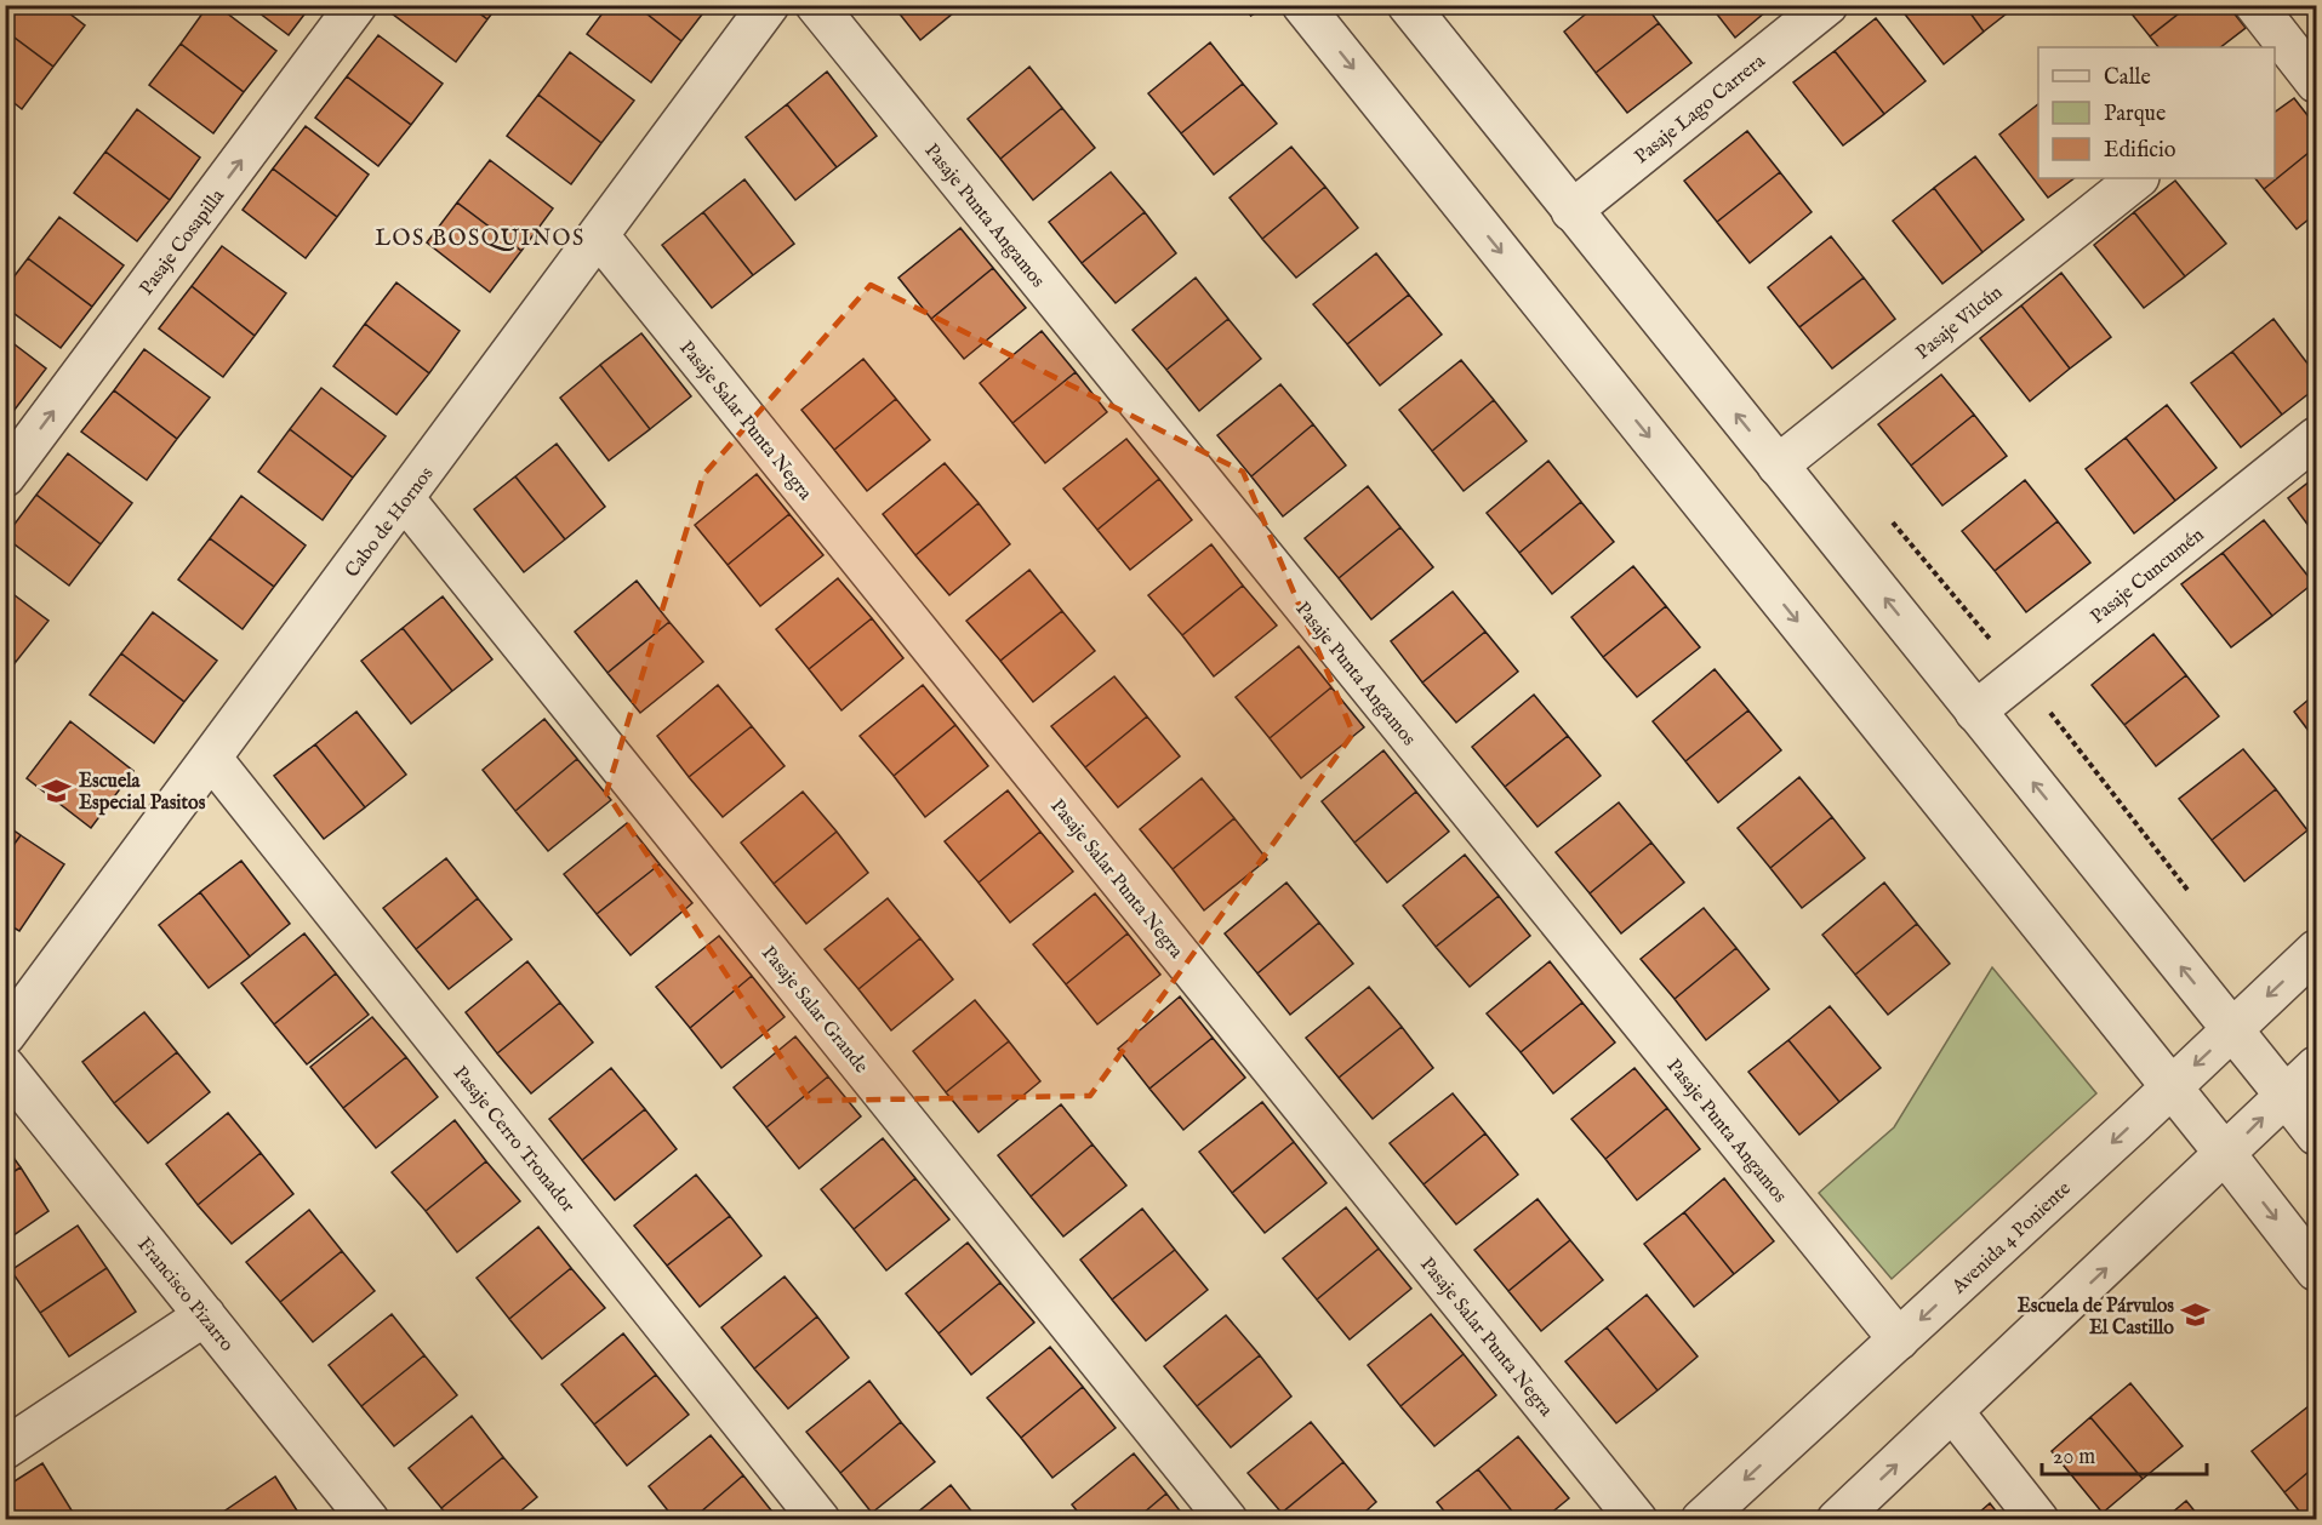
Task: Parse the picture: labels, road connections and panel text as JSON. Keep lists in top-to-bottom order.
{
  "streets": {
    "street": [
      "Pasaje Lago Carrera",
      "Pasaje Punta Angamos",
      "Pasaje Cosapilla",
      "Pasaje Vilcún",
      "Pasaje Salar Punta Negra",
      "Cabo de Hornos",
      "Pasaje Cuncumén",
      "Pasaje Salar Grande",
      "Pasaje Cerro Tronador",
      "Avenida 4 Poniente",
      "Francisco Pizarro"
    ]
  },
  "crossings": [
    ["Pasaje Punta Angamos", "Avenida 4 Poniente"],
    ["Pasaje Salar Punta Negra", "Cabo de Hornos"],
    ["Cabo de Hornos", "Pasaje Salar Grande"],
    ["Cabo de Hornos", "Pasaje Cerro Tronador"]
  ],
  "one_way": ["Pasaje Cosapilla"],
  "districts": ["LOS BOSQUINOS"],
  "places": {
    "school or university": ["Escuela Especial Pasitos", "Escuela de Párvulos El Castillo"]
  },
  "legend": ["Calle", "Parque", "Edificio"],
  "scale_bar": "20 m"
}
